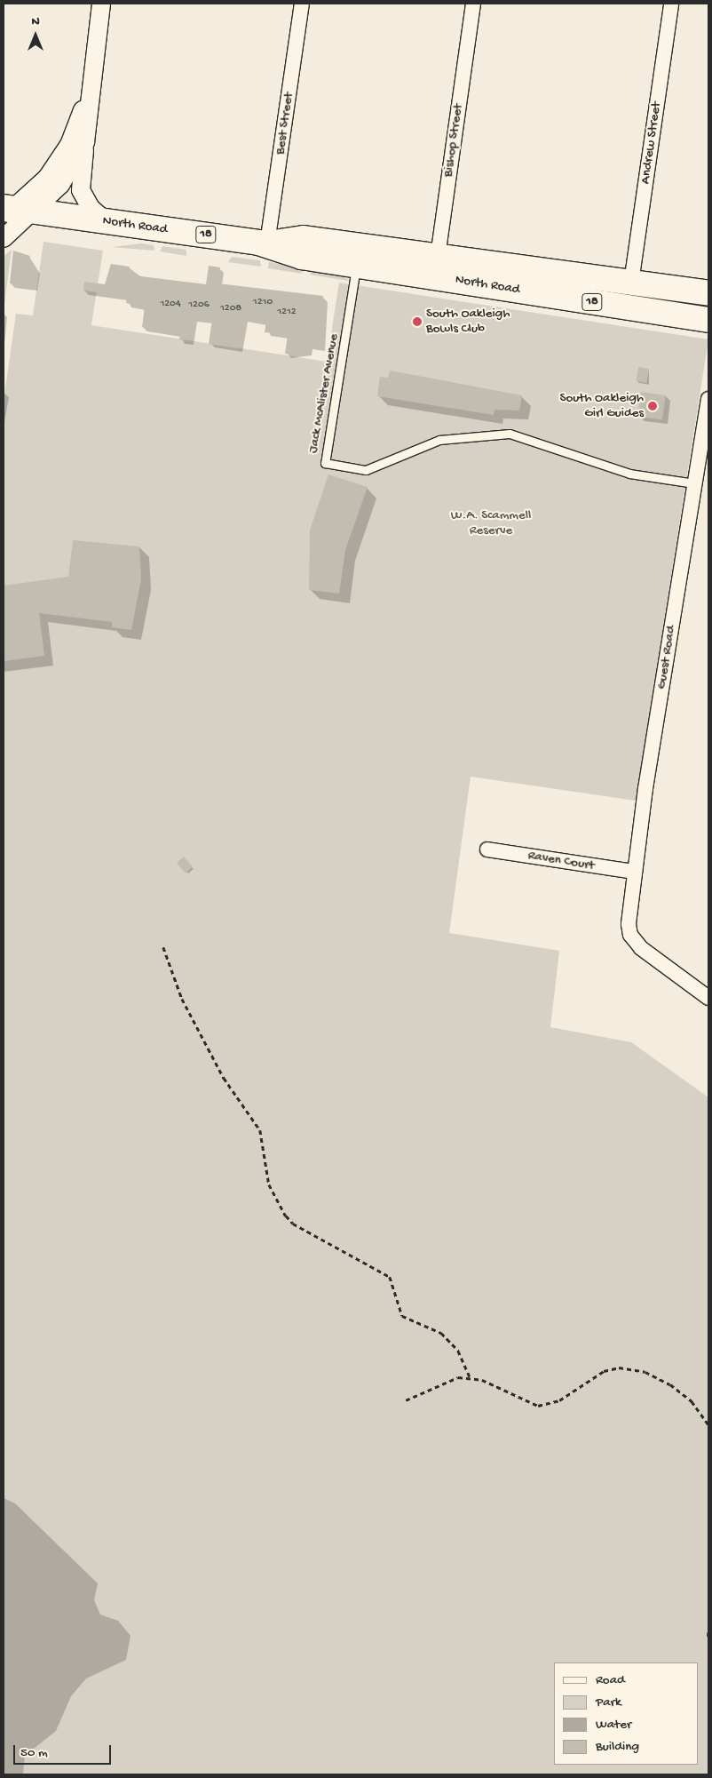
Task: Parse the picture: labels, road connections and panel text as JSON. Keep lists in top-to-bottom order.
{
  "streets": {
    "highway": ["North Road", "18"],
    "street": [
      "Best Street",
      "Bishop Street",
      "Andrew Street",
      "Guest Road",
      "Raven Court"
    ],
    "lane": ["Jack McAlister Avenue"]
  },
  "crossings": [
    ["Best Street", "North Road"],
    ["Bishop Street", "North Road"],
    ["Andrew Street", "North Road"],
    ["North Road", "Jack McAlister Avenue"],
    ["Jack McAlister Avenue", "Guest Road"],
    ["Guest Road", "Raven Court"]
  ],
  "parks": ["W.A. Scammell Reserve"],
  "places": ["South Oakleigh Bowls Club", "South Oakleigh Girl Guides"],
  "house_numbers": [
    "1210",
    "1204",
    "1206",
    "1208",
    "1212"
  ],
  "legend": [
    "Road",
    "Park",
    "Water",
    "Building"
  ],
  "scale_bar": "50 m",
  "north": "top"
}
